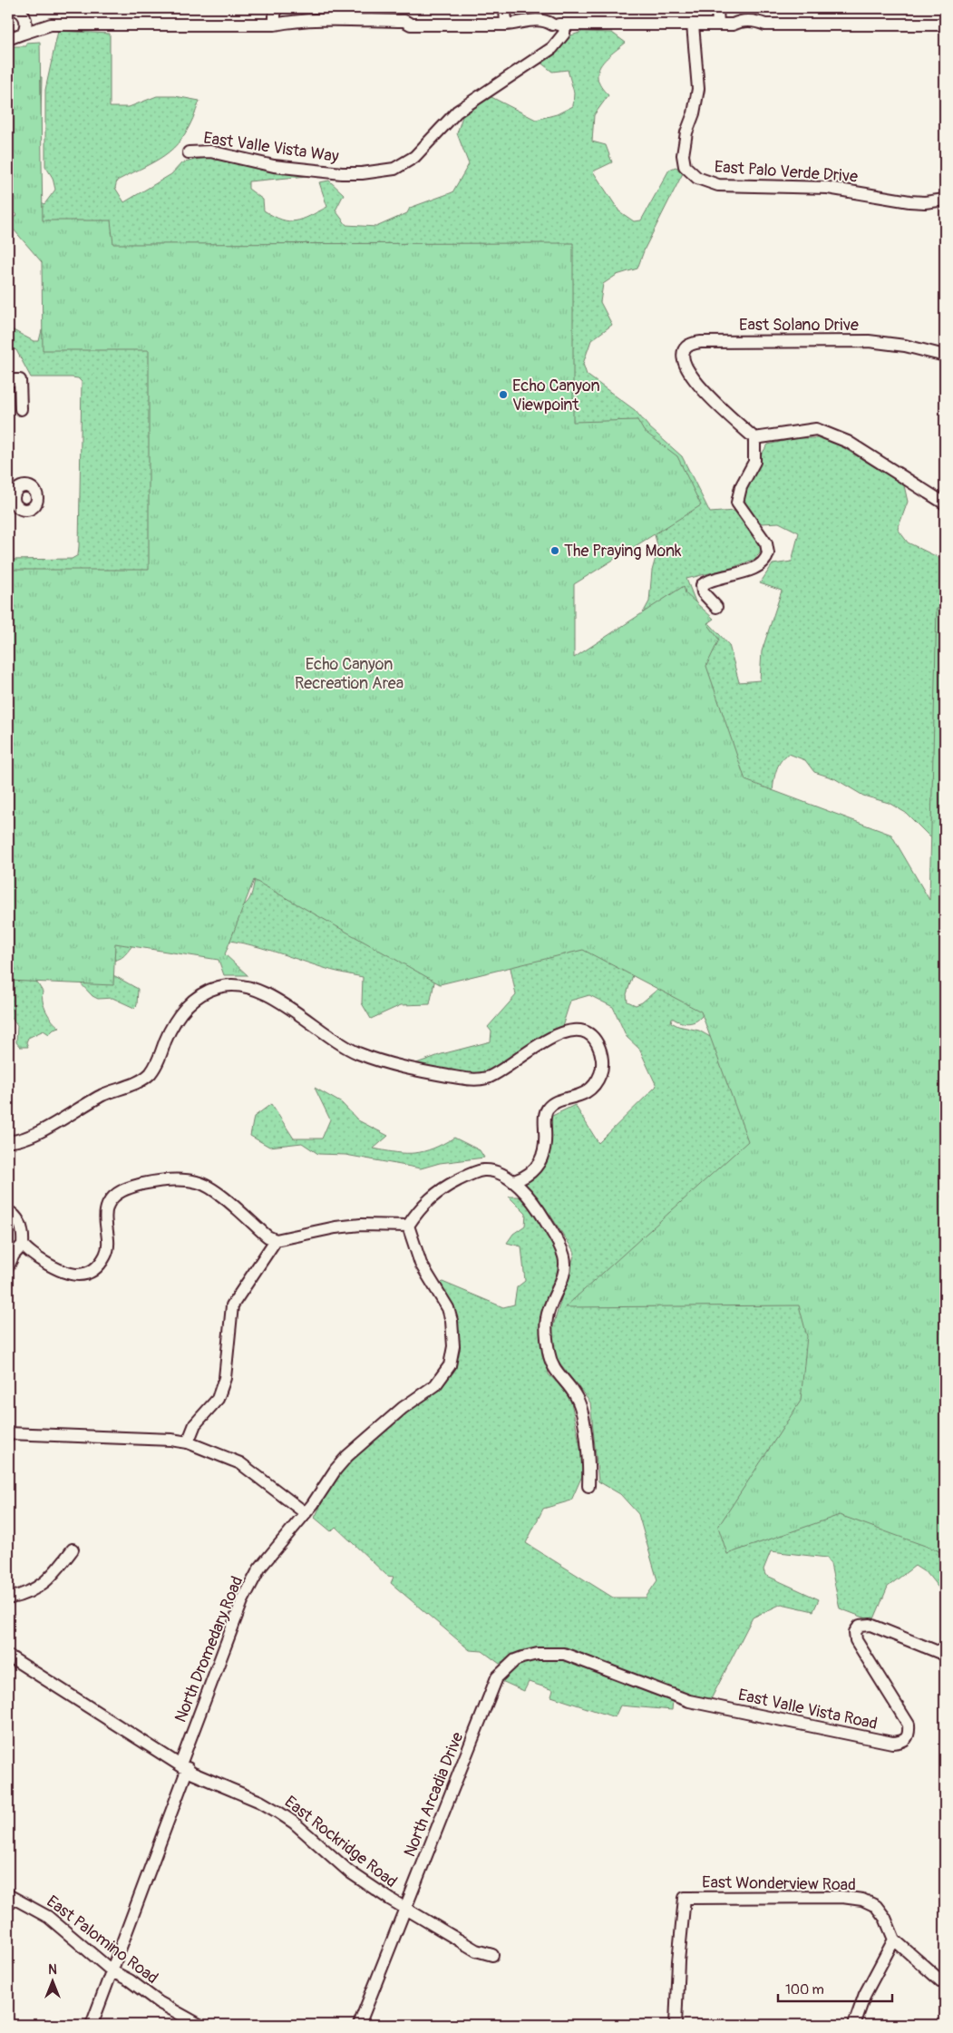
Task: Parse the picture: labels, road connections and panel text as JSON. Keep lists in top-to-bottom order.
{
  "streets": {
    "street": [
      "East Valle Vista Way",
      "East Palo Verde Drive",
      "East Solano Drive",
      "North Dromedary Road",
      "East Valle Vista Road",
      "North Arcadia Drive",
      "East Rockridge Road",
      "East Wonderview Road",
      "East Palomino Road"
    ]
  },
  "crossings": [
    ["North Dromedary Road", "East Rockridge Road"],
    ["North Dromedary Road", "East Palomino Road"],
    ["East Valle Vista Road", "North Arcadia Drive"],
    ["North Arcadia Drive", "East Rockridge Road"]
  ],
  "parks": ["Echo Canyon Recreation Area"],
  "places": ["Echo Canyon Viewpoint", "The Praying Monk"],
  "scale_bar": "100 m",
  "north": "top"
}
